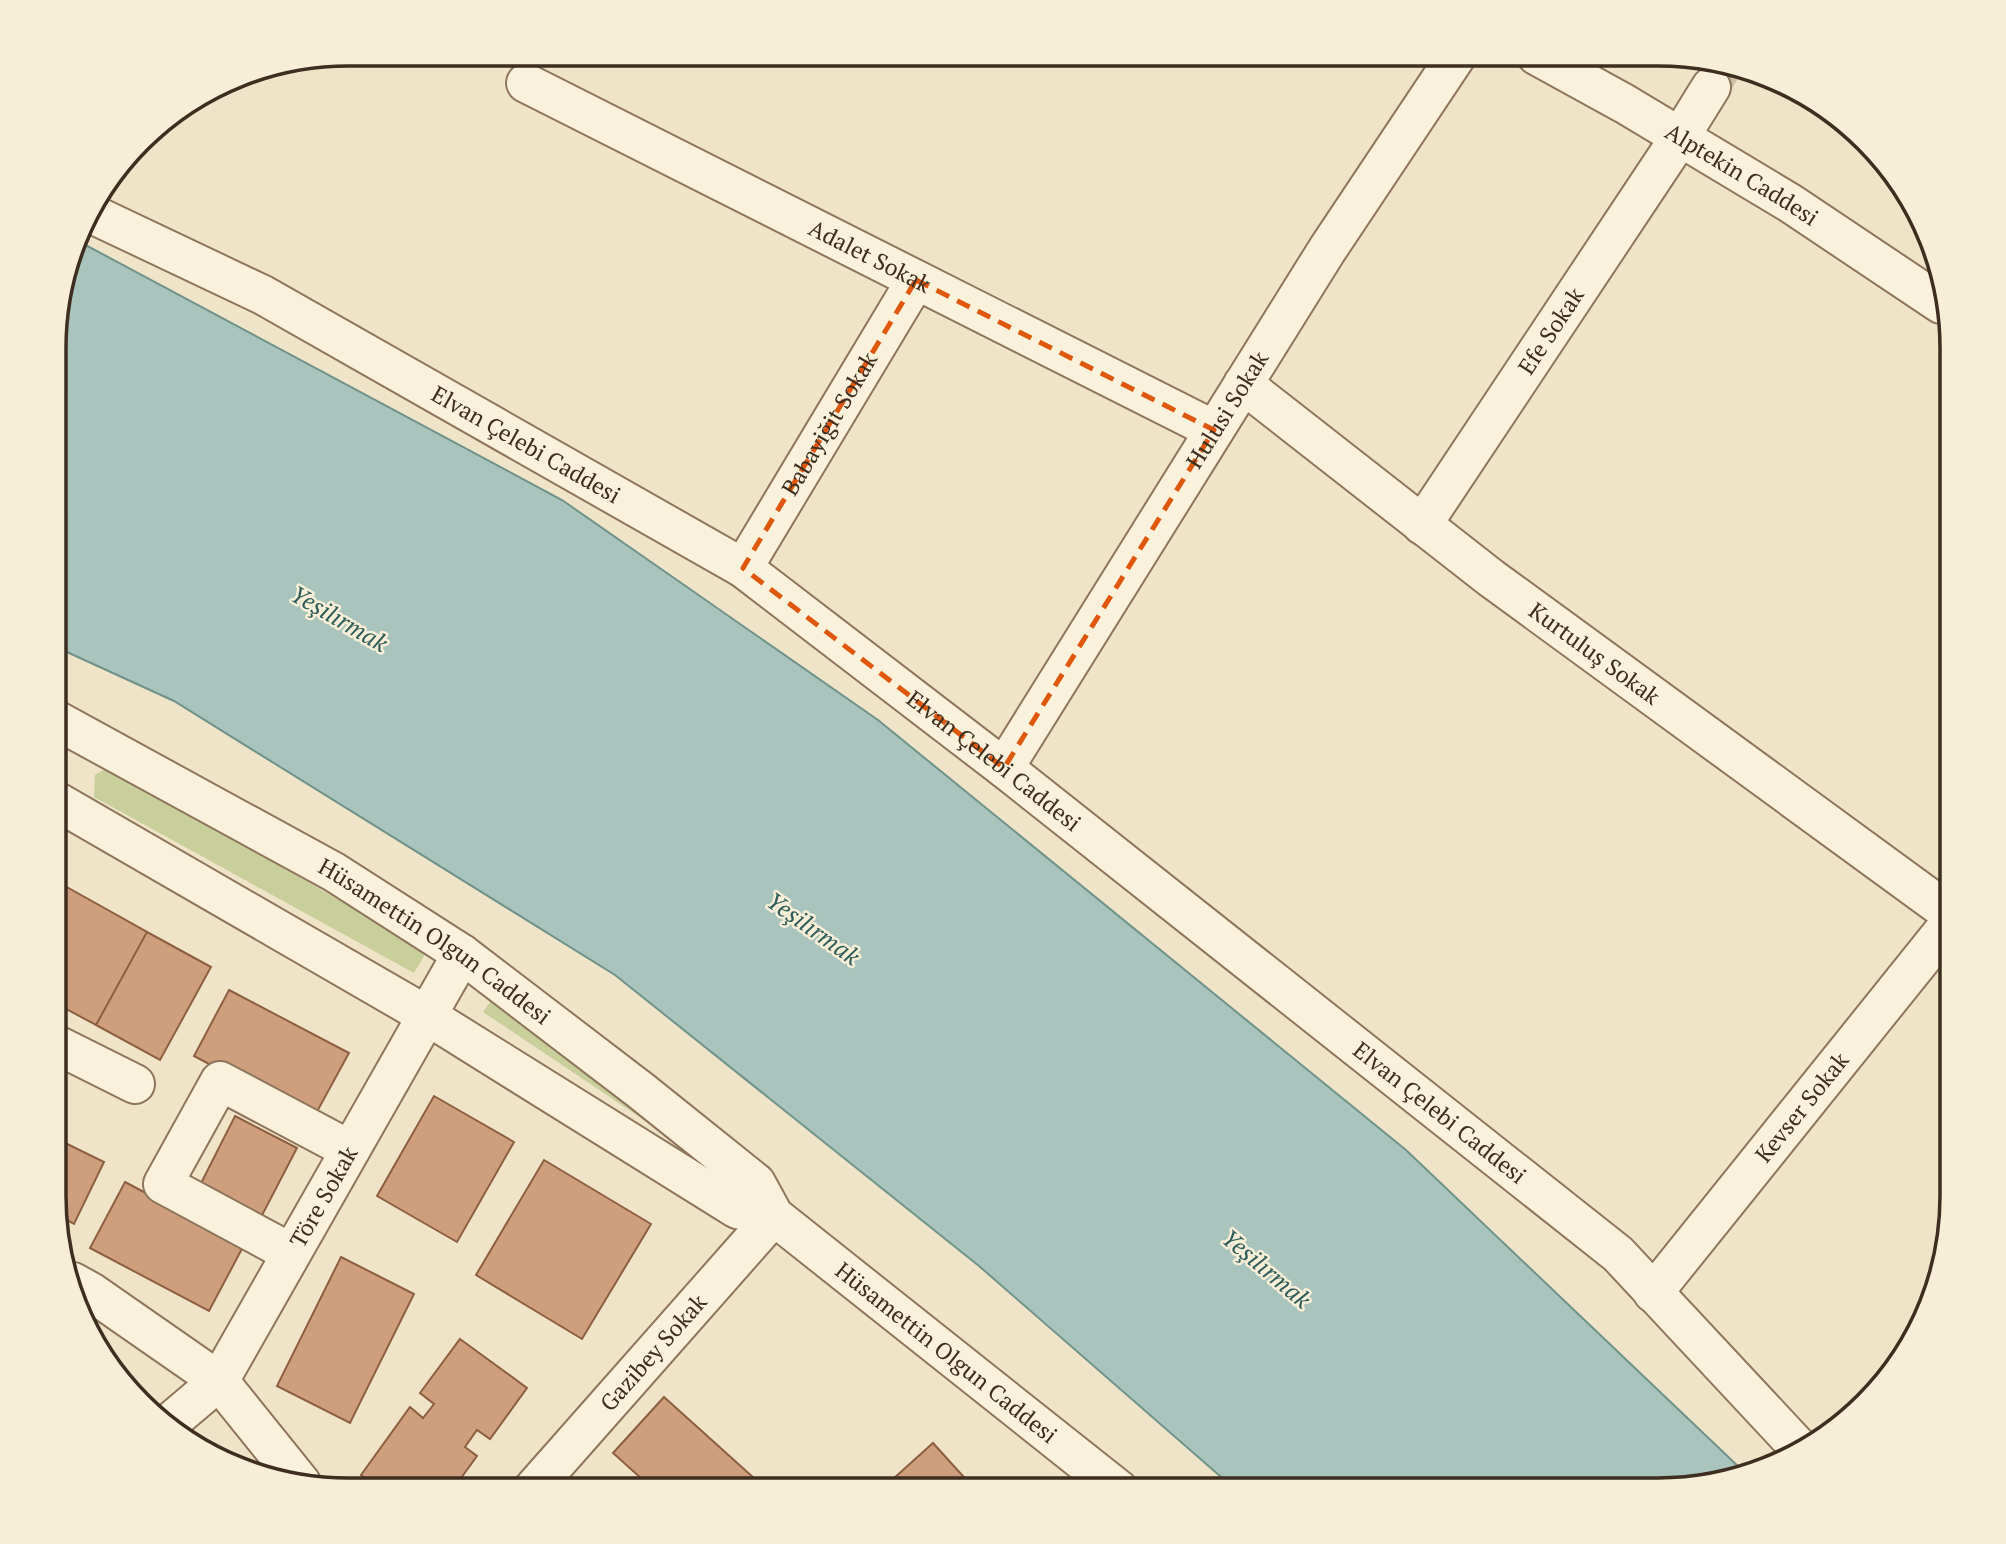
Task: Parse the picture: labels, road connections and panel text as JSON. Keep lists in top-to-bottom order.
{
  "streets": {
    "street": [
      "Alptekin Caddesi",
      "Adalet Sokak",
      "Efe Sokak",
      "Hulusi Sokak",
      "Babayiğit Sokak",
      "Elvan Çelebi Caddesi",
      "Kurtuluş Sokak",
      "Hüsamettin Olgun Caddesi",
      "Kevser Sokak",
      "Töre Sokak",
      "Gazibey Sokak"
    ]
  },
  "crossings": [
    ["Alptekin Caddesi", "Efe Sokak"],
    ["Adalet Sokak", "Hulusi Sokak"],
    ["Adalet Sokak", "Babayiğit Sokak"],
    ["Efe Sokak", "Kurtuluş Sokak"],
    ["Hulusi Sokak", "Elvan Çelebi Caddesi"],
    ["Hulusi Sokak", "Kurtuluş Sokak"],
    ["Babayiğit Sokak", "Elvan Çelebi Caddesi"],
    ["Elvan Çelebi Caddesi", "Kevser Sokak"],
    ["Hüsamettin Olgun Caddesi", "Töre Sokak"],
    ["Hüsamettin Olgun Caddesi", "Gazibey Sokak"]
  ],
  "water": ["Yeşilırmak"]
}
